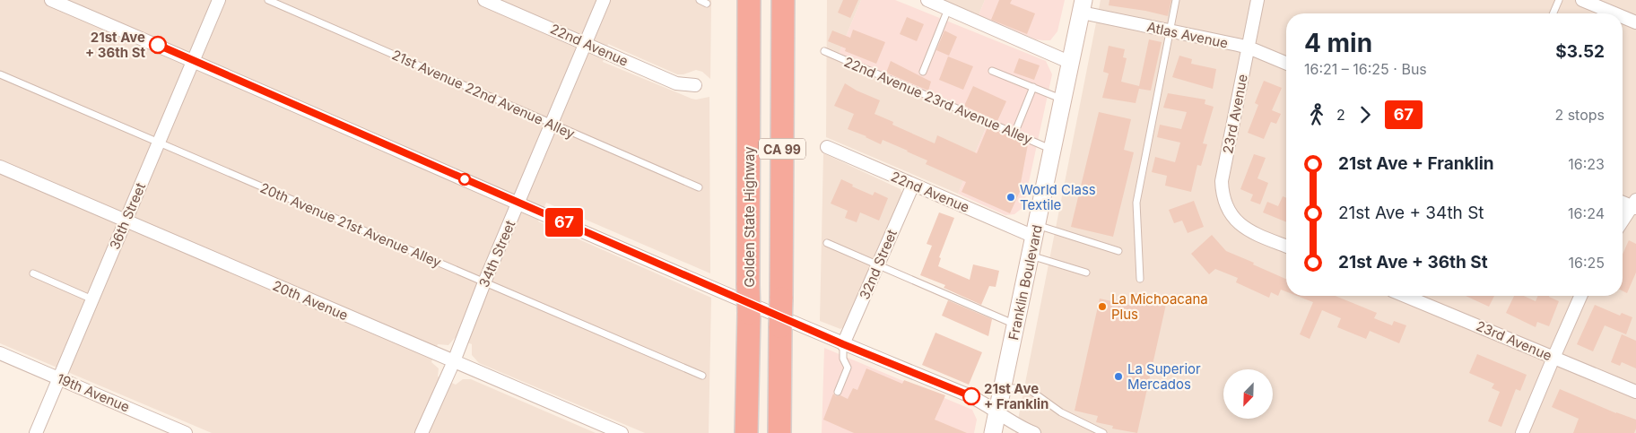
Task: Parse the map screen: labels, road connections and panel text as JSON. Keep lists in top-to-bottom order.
{
  "streets": {
    "highway": ["CA 99", "Golden State Highway"],
    "main road": ["Franklin Boulevard"],
    "street": [
      "Atlas Avenue",
      "22nd Avenue",
      "23rd Avenue",
      "36th Street",
      "34th Street",
      "32nd Street",
      "20th Avenue",
      "19th Avenue"
    ],
    "lane": ["21st Avenue 22nd Avenue Alley", "22nd Avenue 23rd Avenue Alley", "20th Avenue 21st Avenue Alley"]
  },
  "crossings": [
    ["Atlas Avenue", "23rd Avenue"],
    ["Atlas Avenue", "Franklin Boulevard"],
    ["22nd Avenue", "34th Street"],
    ["22nd Avenue", "32nd Street"],
    ["22nd Avenue", "Franklin Boulevard"],
    ["21st Avenue 22nd Avenue Alley", "34th Street"],
    ["22nd Avenue 23rd Avenue Alley", "Franklin Boulevard"],
    ["36th Street", "20th Avenue 21st Avenue Alley"],
    ["36th Street", "20th Avenue"],
    ["36th Street", "19th Avenue"],
    ["20th Avenue 21st Avenue Alley", "34th Street"],
    ["34th Street", "20th Avenue"]
  ],
  "places": [
    "21st Ave + 36th St",
    "World Class Textile",
    "La Michoacana Plus",
    "La Superior Mercados",
    "21st Ave + Franklin"
  ],
  "lines": ["bus line 67"],
  "north": "bottom left",
  "page": {
    "on_map": "67",
    "heading": ["4 min", "16:21 – 16:25 · Bus", "$3.52"],
    "legs": ["2", "67", "2 stops"],
    "list": [
      {
        "name": "21st Ave + Franklin",
        "value": "16:23"
      },
      {
        "name": "21st Ave + 34th St",
        "value": "16:24"
      },
      {
        "name": "21st Ave + 36th St",
        "value": "16:25"
      }
    ]
  }
}
